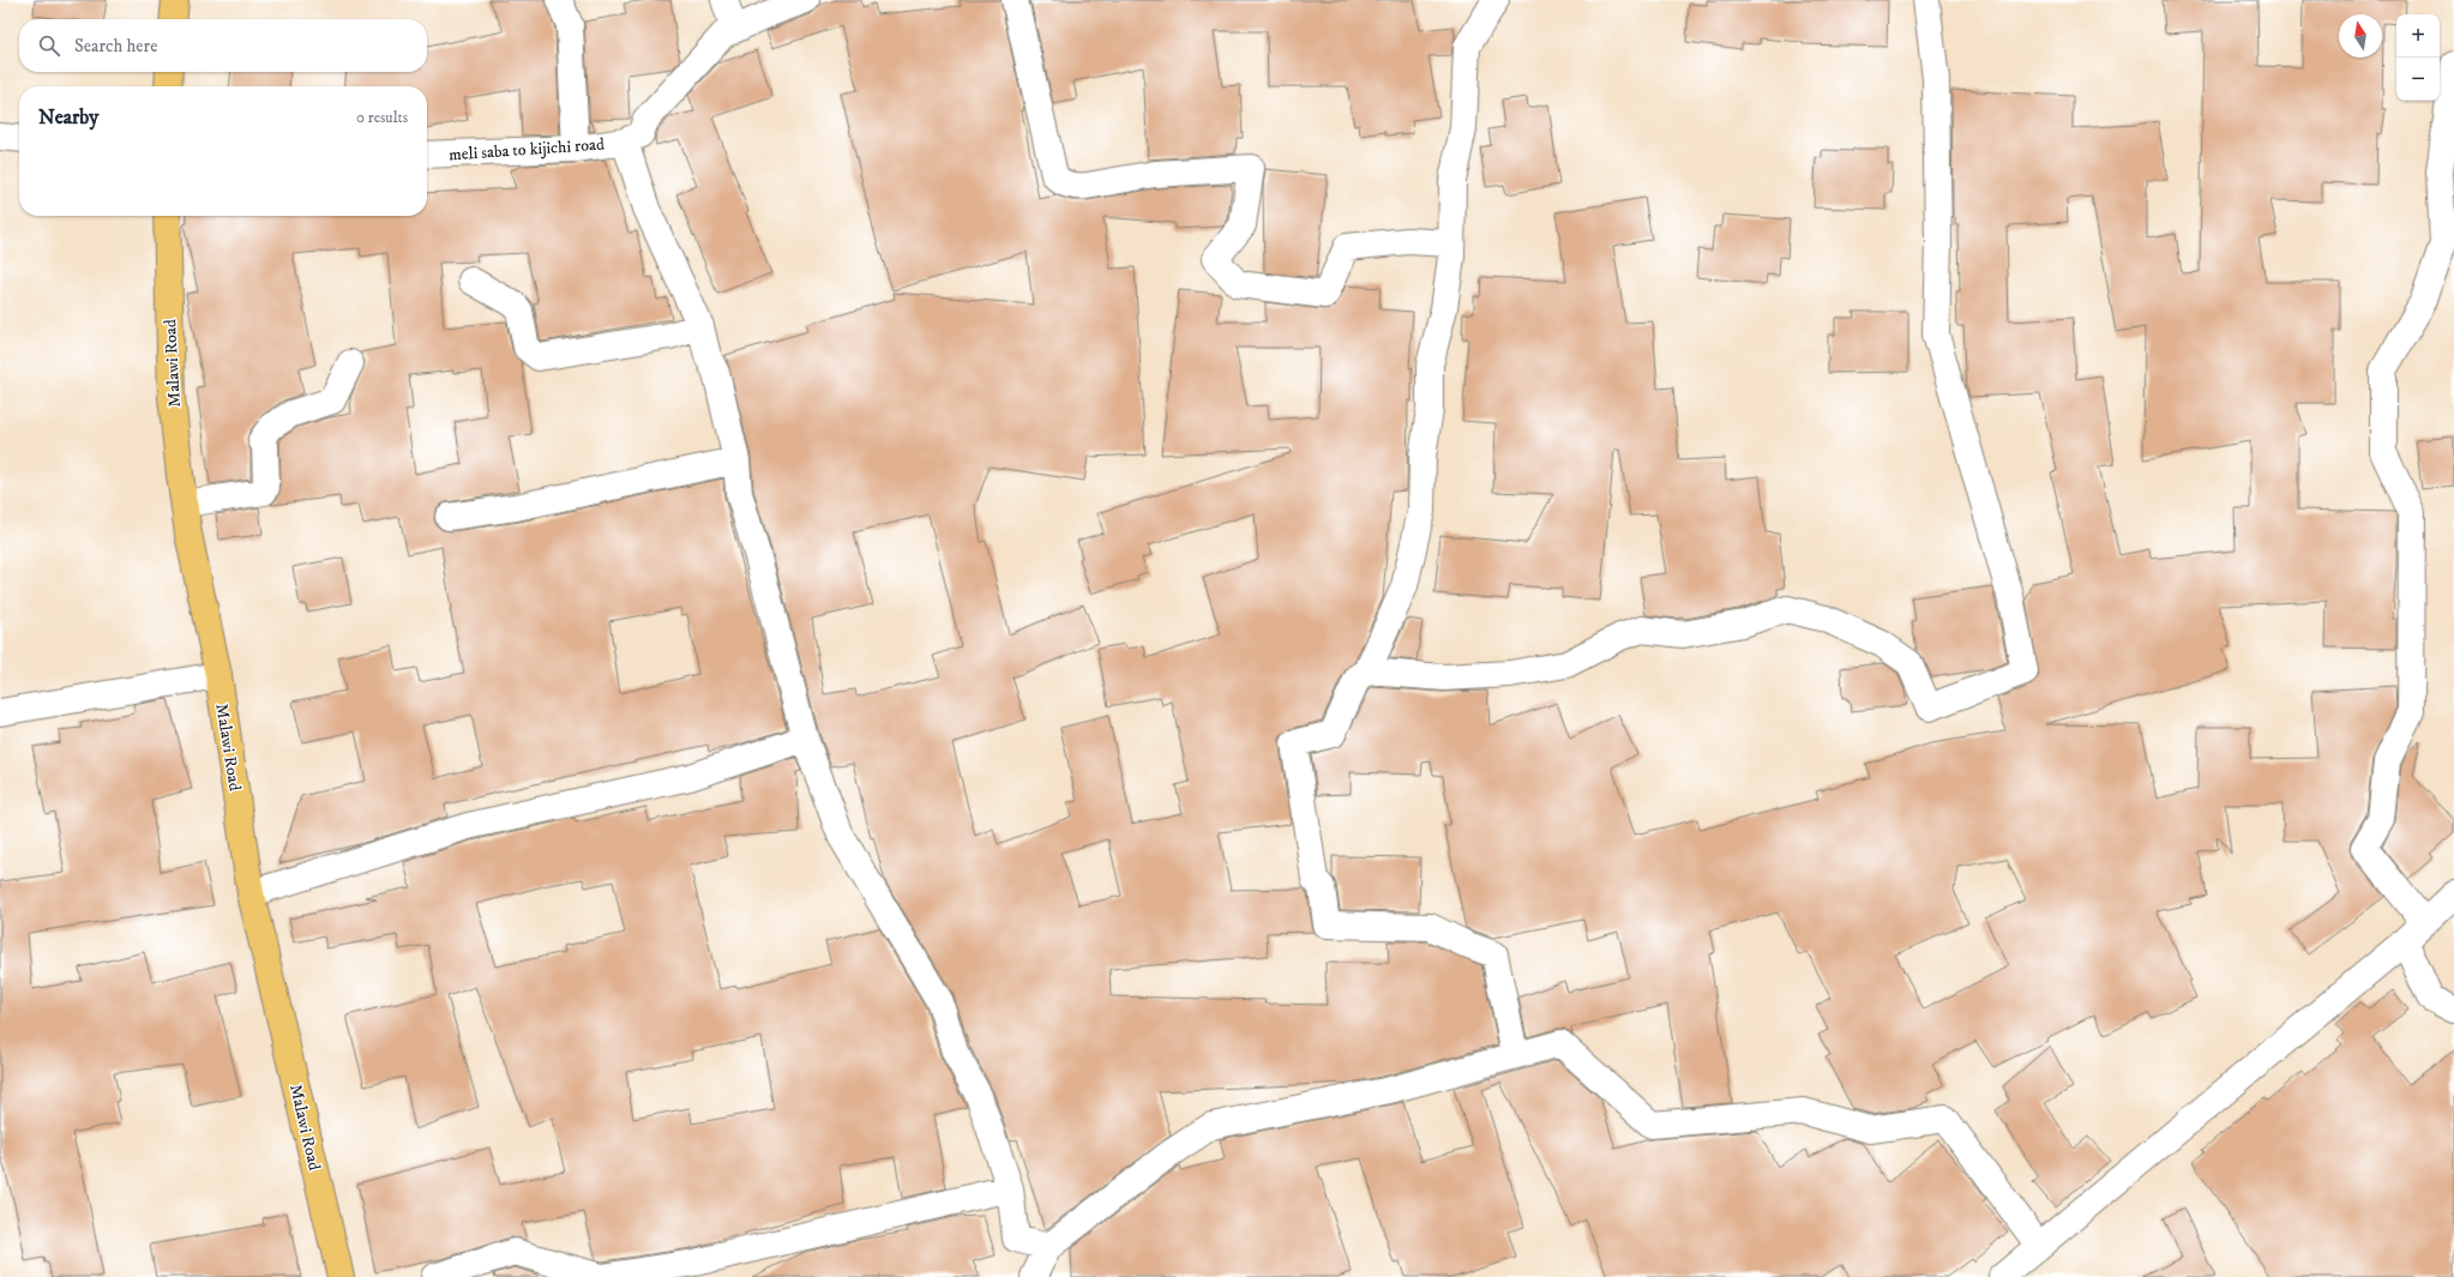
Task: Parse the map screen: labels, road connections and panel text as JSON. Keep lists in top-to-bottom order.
{
  "streets": {
    "main road": ["Malawi Road"],
    "street": ["meli saba to kijichi road"]
  },
  "north": "top",
  "page": {
    "map_buttons": ["+", "−"],
    "search": "Search here",
    "heading": ["Nearby", "0 results"]
  }
}
